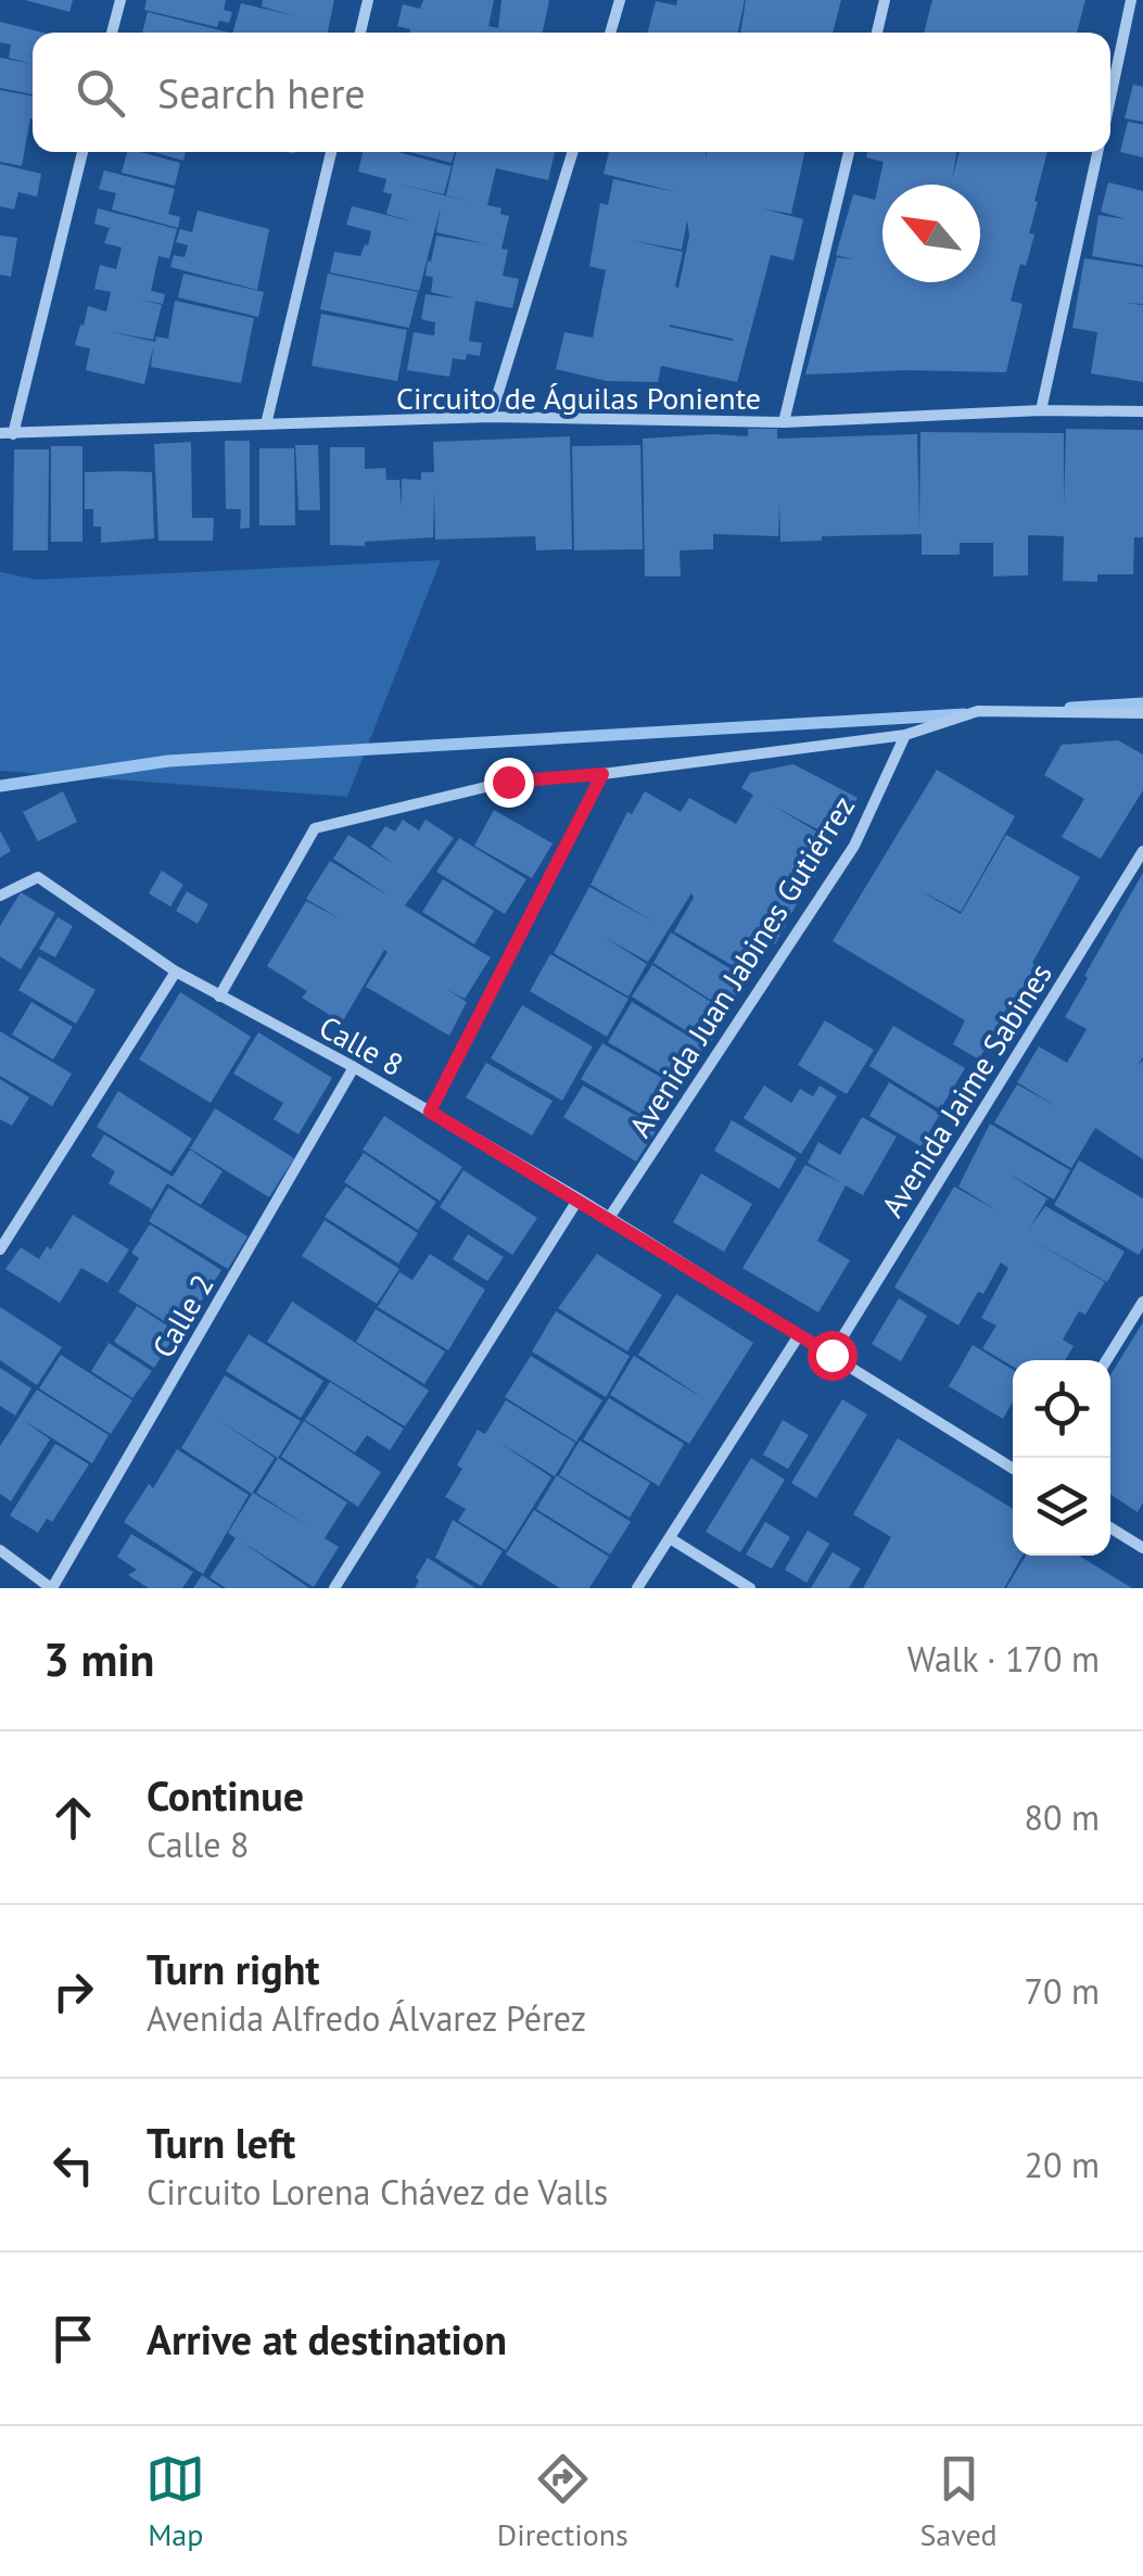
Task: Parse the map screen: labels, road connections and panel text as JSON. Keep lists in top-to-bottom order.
{
  "streets": {
    "street": [
      "Circuito de Águilas Poniente",
      "Avenida Juan Jabines Gutiérrez",
      "Calle 8",
      "Avenida Jaime Sabines",
      "Calle 2"
    ]
  },
  "crossings": [
    ["Avenida Juan Jabines Gutiérrez", "Calle 8"],
    ["Calle 8", "Avenida Jaime Sabines"],
    ["Calle 8", "Calle 2"]
  ],
  "north": "top left",
  "page": {
    "search": "Search here",
    "heading": ["3 min", "Walk · 170 m"],
    "list": [
      ["Continue", "Calle 8", "80 m"],
      ["Turn right", "Avenida Alfredo Álvarez Pérez", "70 m"],
      ["Turn left", "Circuito Lorena Chávez de Valls", "20 m"],
      "Arrive at destination"
    ],
    "nav": ["Map", "Directions", "Saved"]
  }
}
